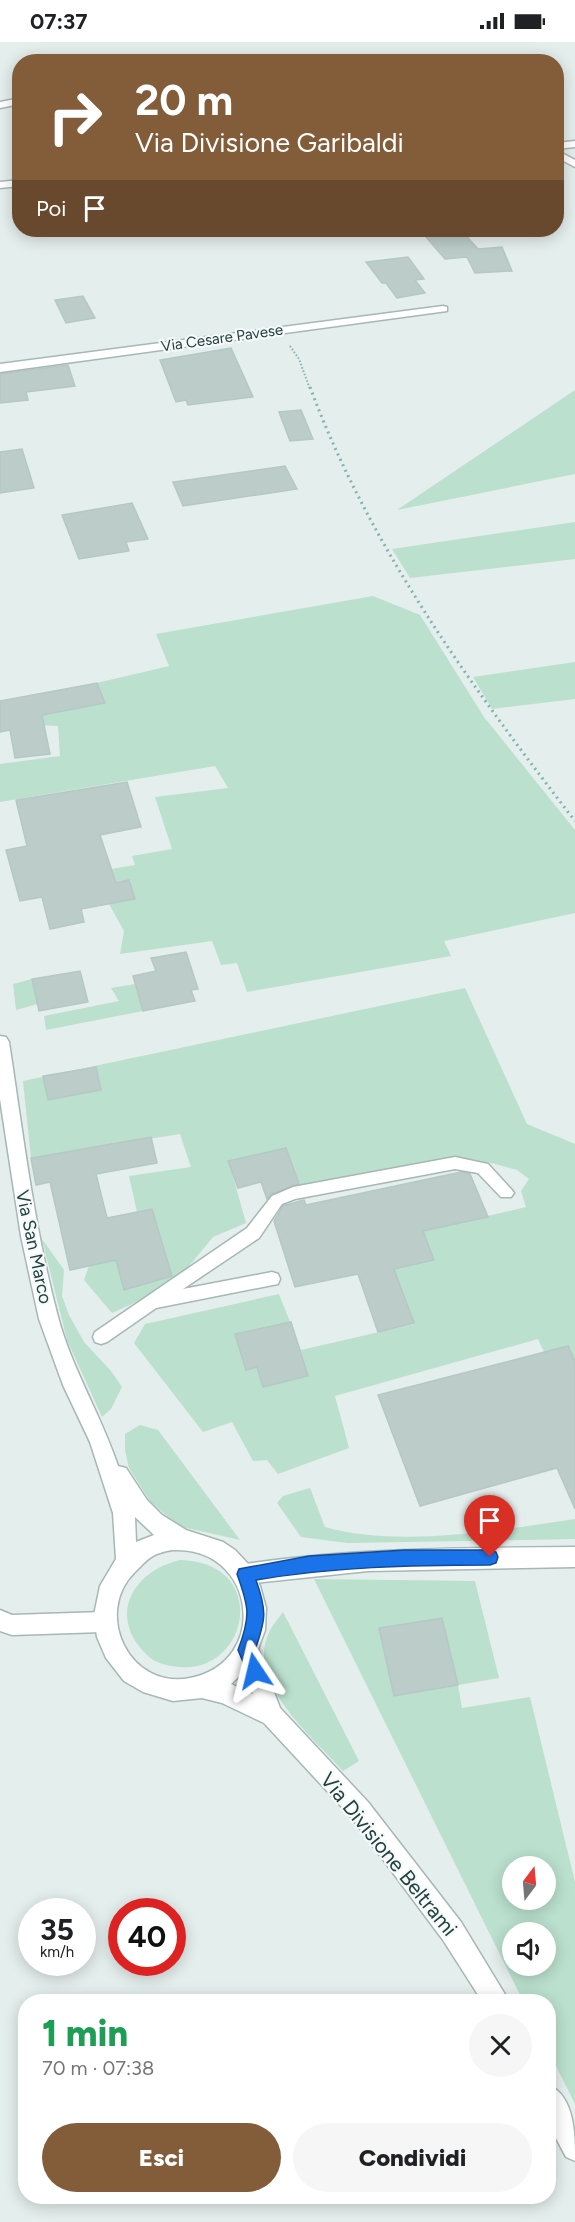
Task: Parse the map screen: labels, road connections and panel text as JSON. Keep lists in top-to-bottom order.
{
  "streets": {
    "street": ["Via Cesare Pavese", "Via San Marco", "Via Divisione Beltrami"]
  },
  "crossings": [
    ["Via San Marco", "Via Divisione Beltrami"]
  ],
  "north": "top",
  "page": {
    "status": "07:37",
    "turn": ["20 m", "Via Divisione Garibaldi"],
    "then": "Poi",
    "speed": "35 km/h",
    "limit": "40",
    "heading": ["1 min", "70 m · 07:38"],
    "buttons": ["Esci", "Condividi"]
  }
}
